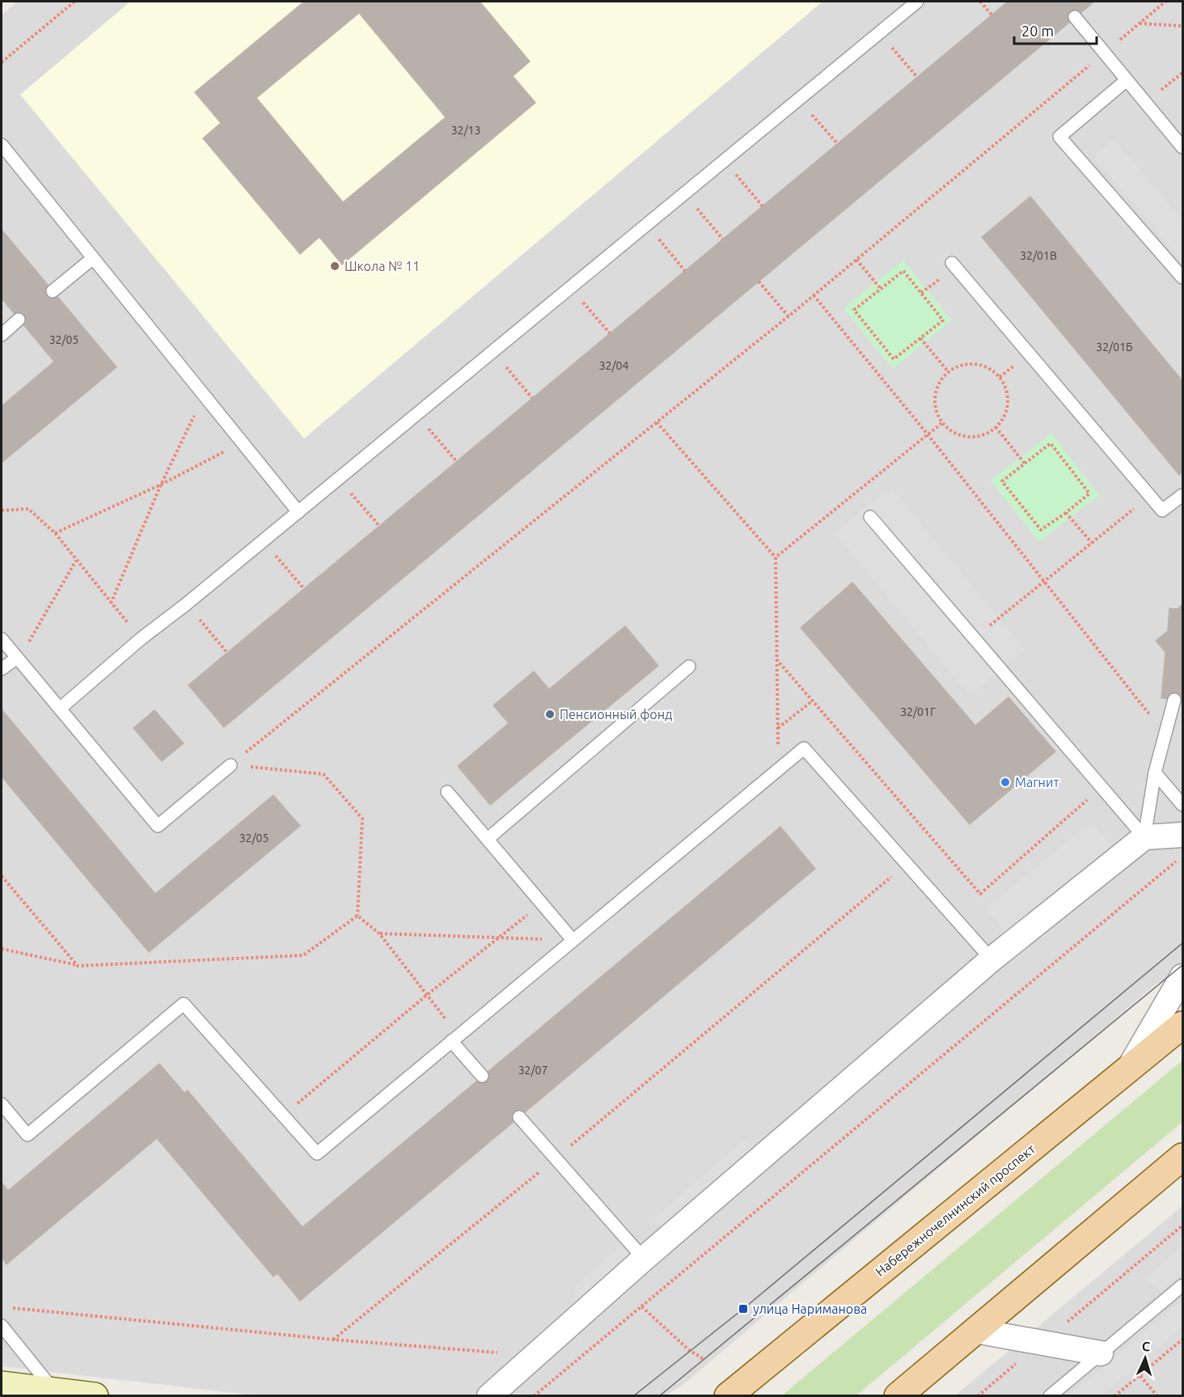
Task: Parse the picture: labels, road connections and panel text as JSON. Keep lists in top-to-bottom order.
{
  "streets": {
    "main road": ["Набережночелнинский проспект"]
  },
  "places": {
    "other": ["Школа № 11", "Пенсионный фонд", "Магнит"],
    "transit": ["улица Нариманова"]
  },
  "house_numbers": [
    "32/13",
    "32/01В",
    "32/05",
    "32/01Б",
    "32/04",
    "32/01Г",
    "32/05",
    "32/07"
  ],
  "scale_bar": "20 m",
  "north": "top"
}
